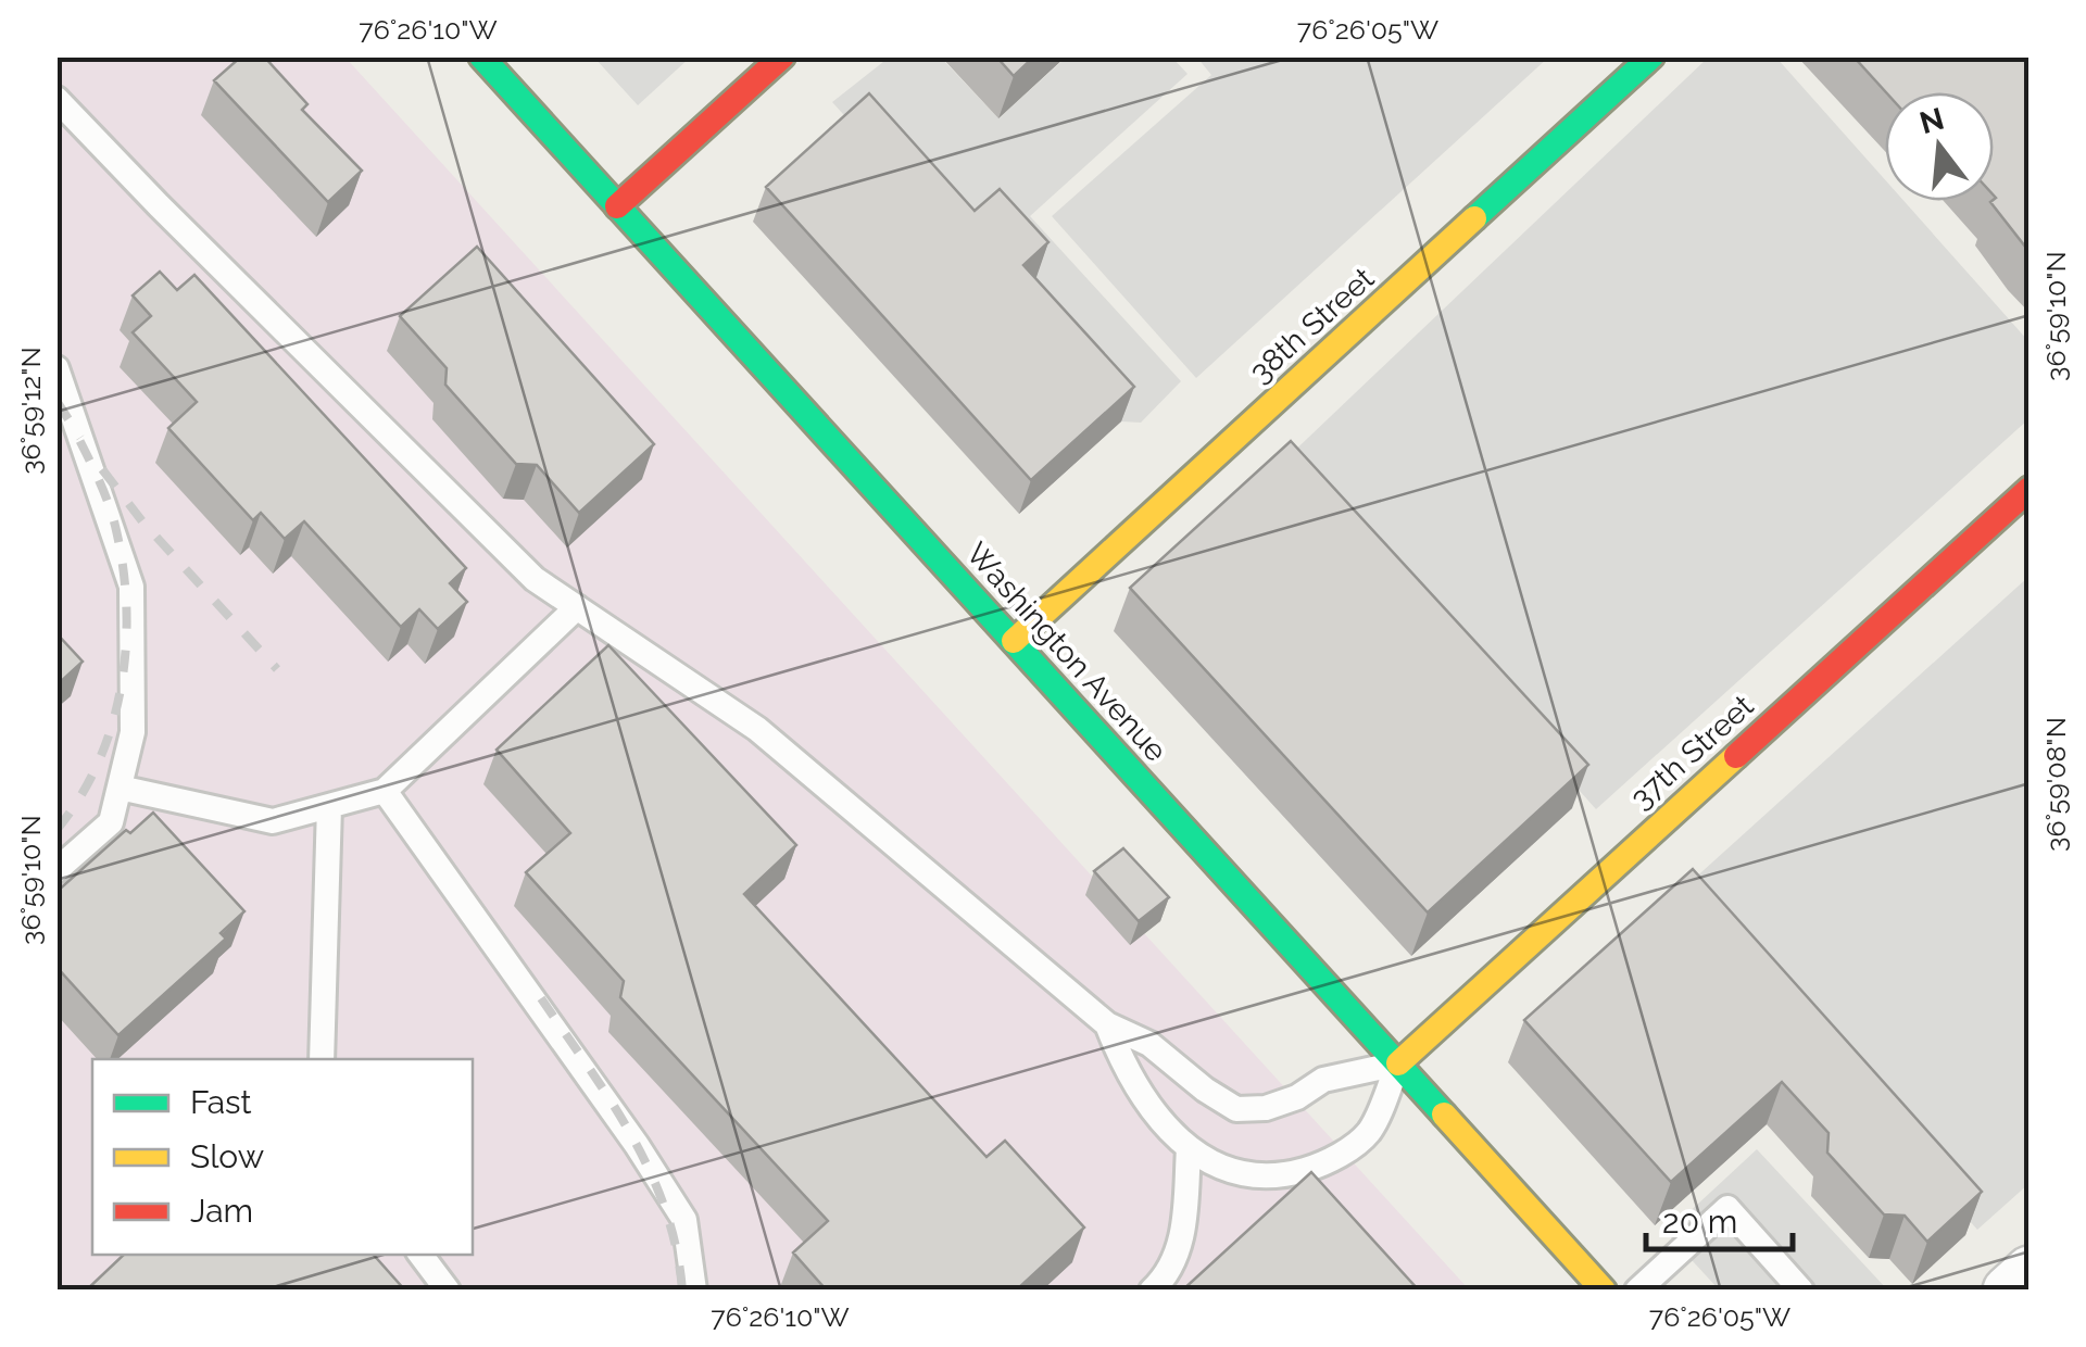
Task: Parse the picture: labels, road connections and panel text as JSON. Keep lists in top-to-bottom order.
{
  "streets": {
    "street": ["38th Street", "Washington Avenue", "37th Street"]
  },
  "crossings": [
    ["38th Street", "Washington Avenue"],
    ["Washington Avenue", "37th Street"]
  ],
  "legend": ["Fast", "Slow", "Jam"],
  "scale_bar": "20 m",
  "north": "top",
  "coordinates": [
    "76°26'10\"W",
    "76°26'05\"W",
    "36°59'10\"N",
    "36°59'12\"N",
    "36°59'08\"N"
  ]
}
